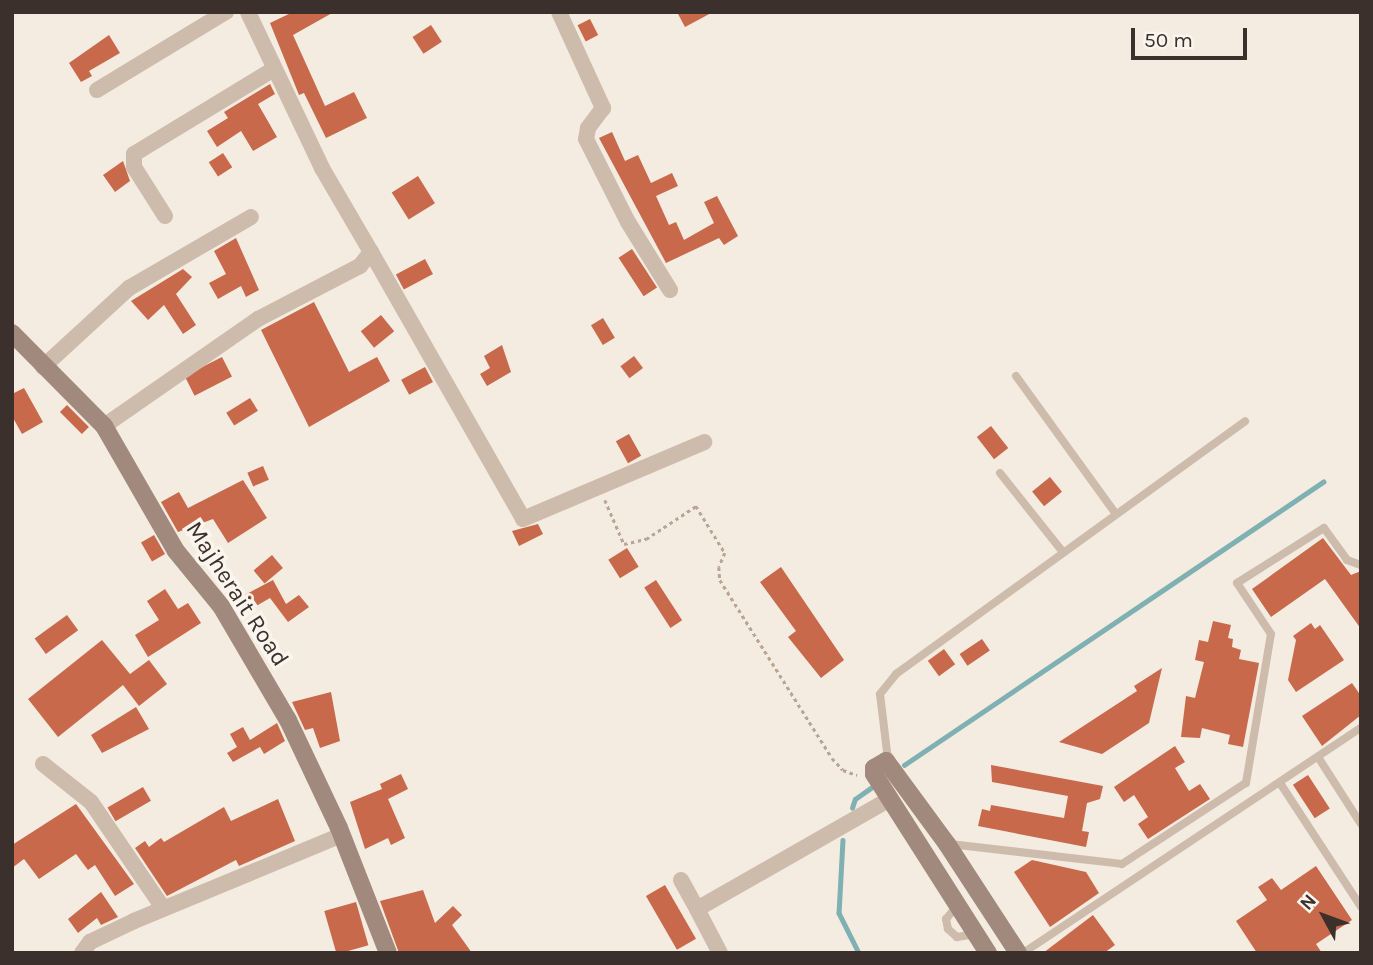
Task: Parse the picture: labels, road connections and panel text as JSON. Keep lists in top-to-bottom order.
{
  "streets": {
    "street": ["Majherait Road"]
  },
  "scale_bar": "50 m",
  "north": "top left"
}
